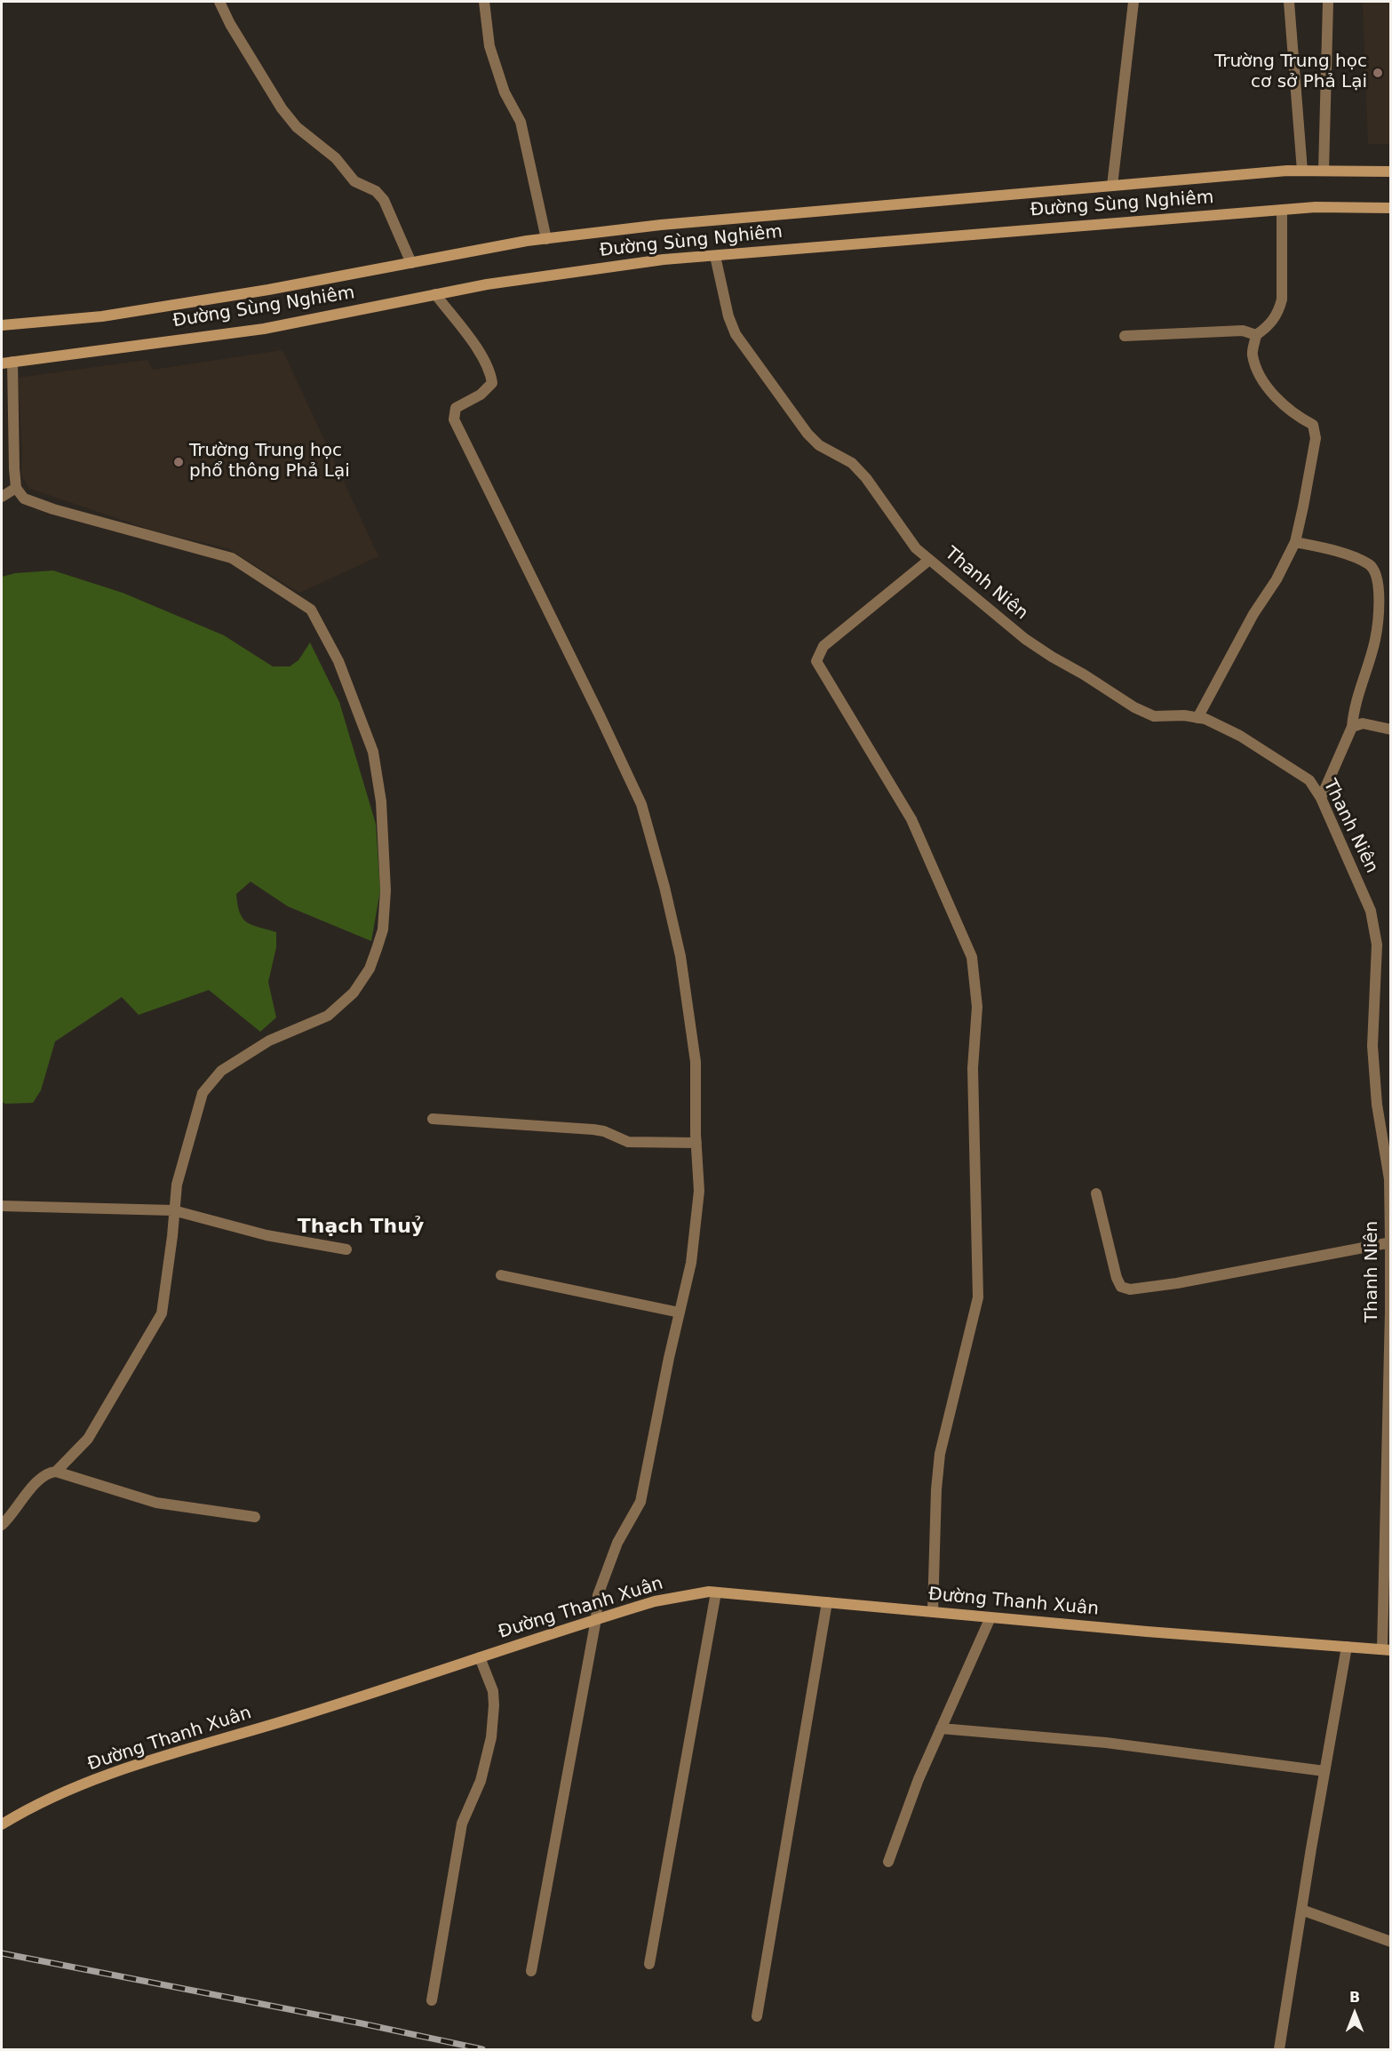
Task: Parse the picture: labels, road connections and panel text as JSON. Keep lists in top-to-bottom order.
{
  "streets": {
    "street": ["Đường Sùng Nghiêm", "Thanh Niên", "Đường Thanh Xuân"]
  },
  "crossings": [
    ["Đường Sùng Nghiêm", "Thanh Niên"],
    ["Thanh Niên", "Đường Thanh Xuân"]
  ],
  "districts": ["Thạch Thuỷ"],
  "places": ["Trường Trung học cơ sở Phả Lại", "Trường Trung học phổ thông Phả Lại"],
  "north": "top"
}
